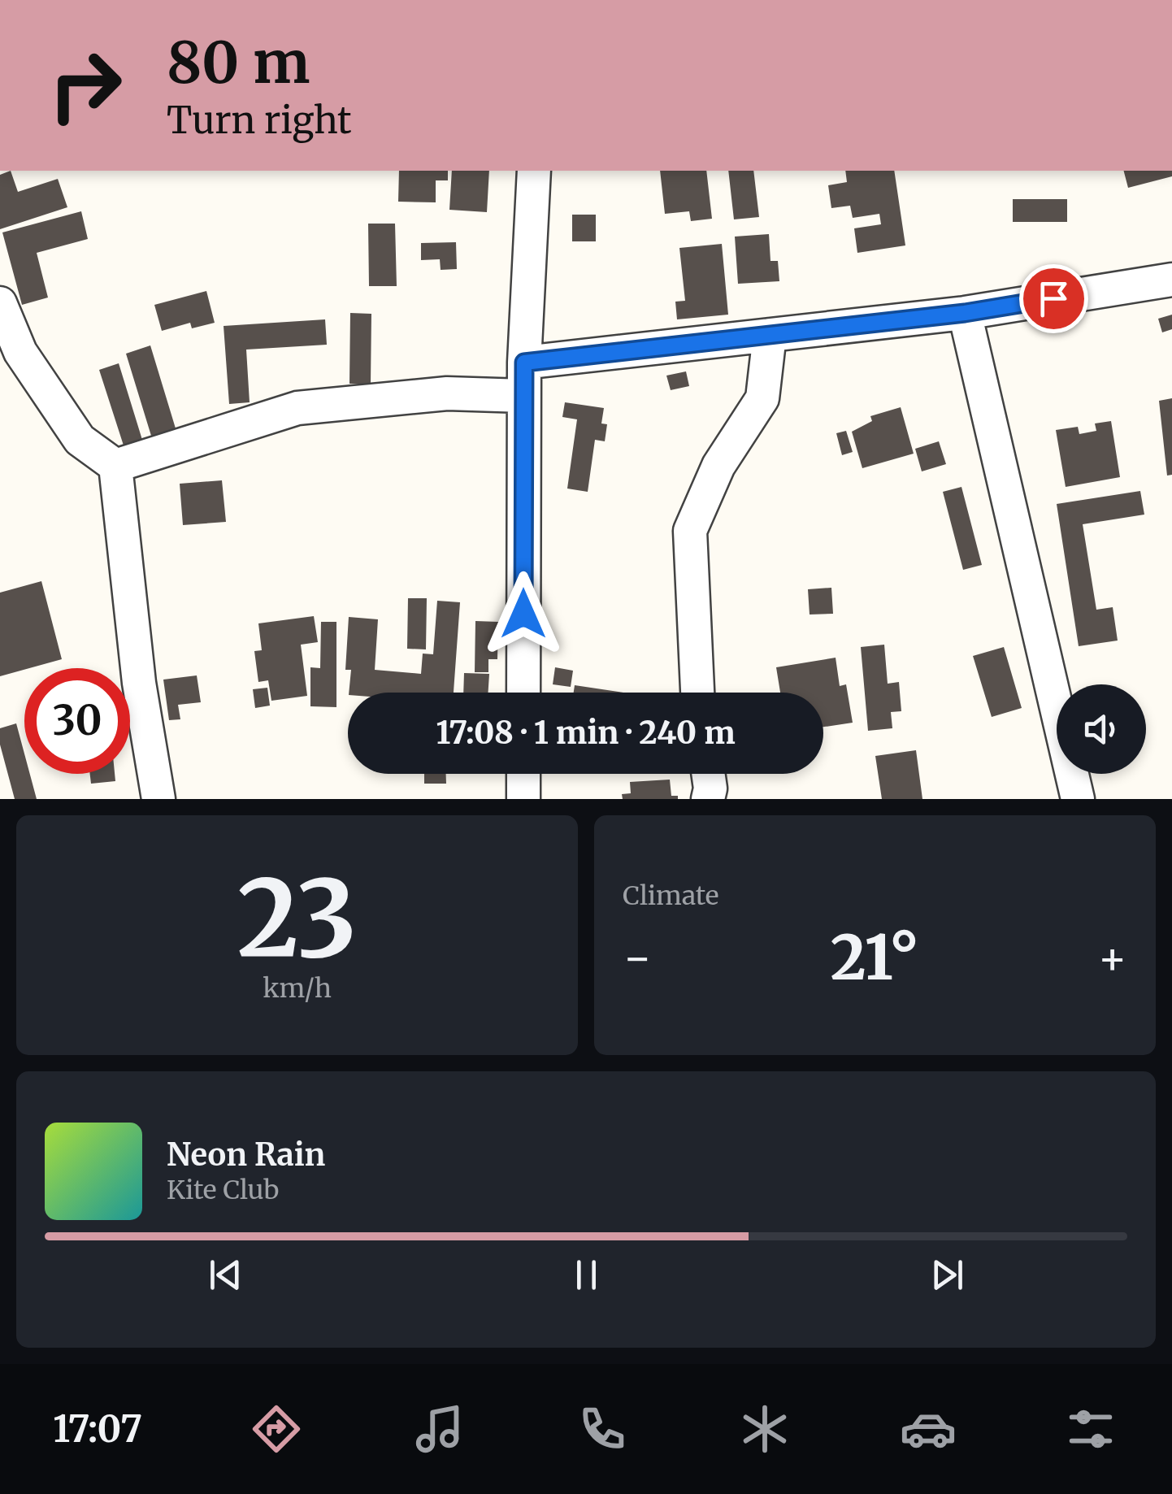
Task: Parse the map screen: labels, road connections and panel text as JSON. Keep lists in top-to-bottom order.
{
  "page": {
    "turn": ["80 m", "Turn right"],
    "limit": "30",
    "trip": "17:08 · 1 min · 240 m",
    "tile": [
      ["23", "km/h"],
      "Climate"
    ],
    "heat": ["−", "21°", "+"],
    "song": ["Neon Rain", "Kite Club"],
    "tabs": "17:07"
  }
}
